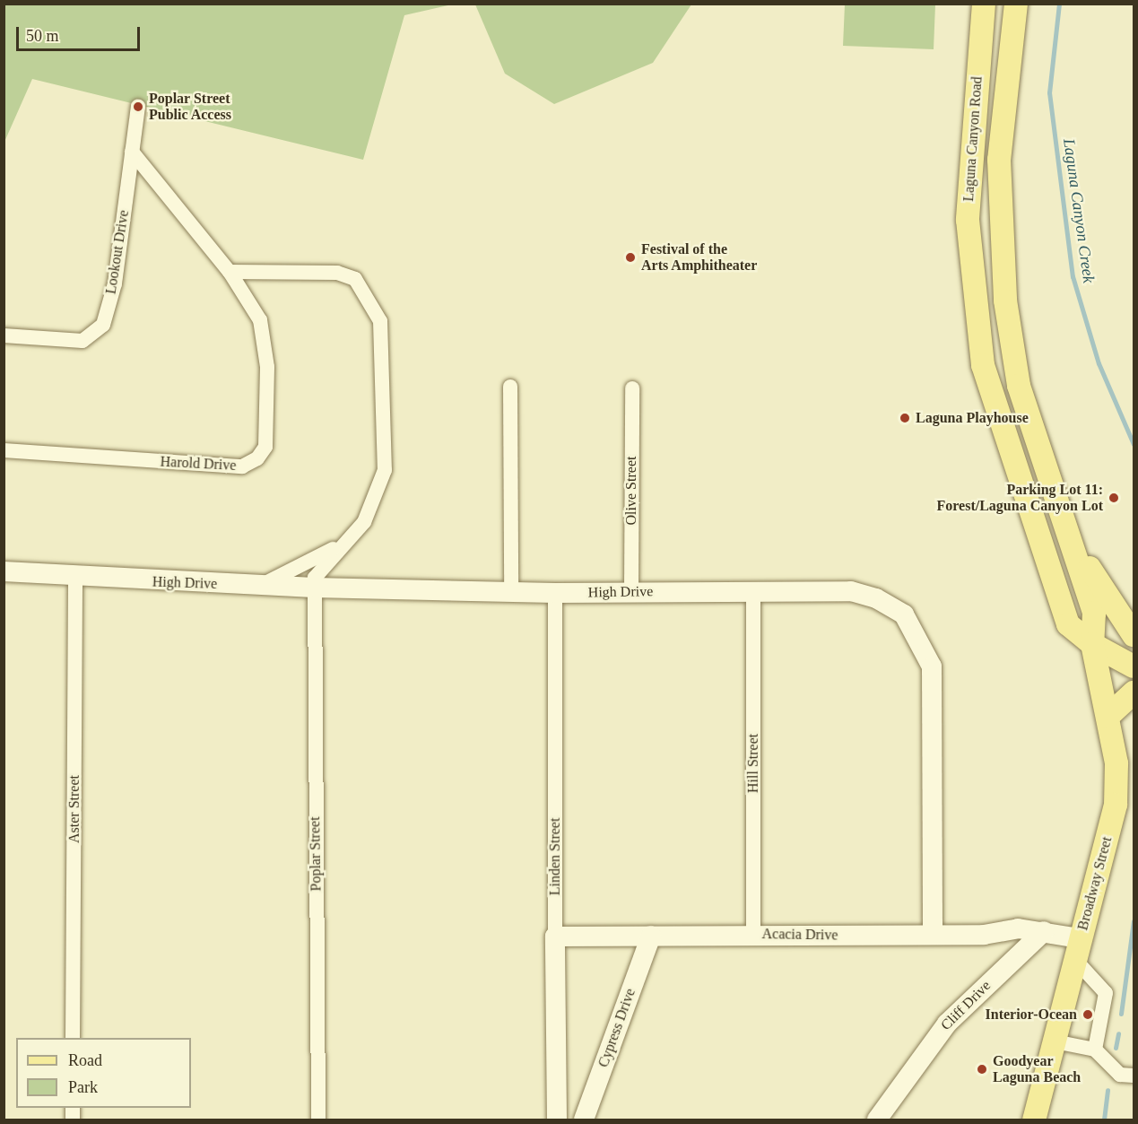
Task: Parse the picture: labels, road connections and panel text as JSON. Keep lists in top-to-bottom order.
{
  "streets": {
    "main road": ["Laguna Canyon Road", "Broadway Street"],
    "street": [
      "Lookout Drive",
      "Harold Drive",
      "Olive Street",
      "High Drive",
      "Hill Street",
      "Aster Street",
      "Poplar Street",
      "Linden Street",
      "Acacia Drive",
      "Cliff Drive",
      "Cypress Drive"
    ]
  },
  "crossings": [
    ["Laguna Canyon Road", "Broadway Street"],
    ["Lookout Drive", "Harold Drive"],
    ["Olive Street", "High Drive"],
    ["High Drive", "Hill Street"],
    ["High Drive", "Aster Street"],
    ["High Drive", "Poplar Street"],
    ["High Drive", "Linden Street"],
    ["High Drive", "Acacia Drive"],
    ["Hill Street", "Acacia Drive"],
    ["Linden Street", "Acacia Drive"],
    ["Acacia Drive", "Cliff Drive"],
    ["Acacia Drive", "Cypress Drive"]
  ],
  "water": ["Laguna Canyon Creek"],
  "places": [
    "Poplar Street Public Access",
    "Festival of the Arts Amphitheater",
    "Laguna Playhouse",
    "Parking Lot 11: Forest/Laguna Canyon Lot",
    "Interior-Ocean",
    "Goodyear Laguna Beach"
  ],
  "legend": ["Road", "Park"],
  "scale_bar": "50 m"
}
